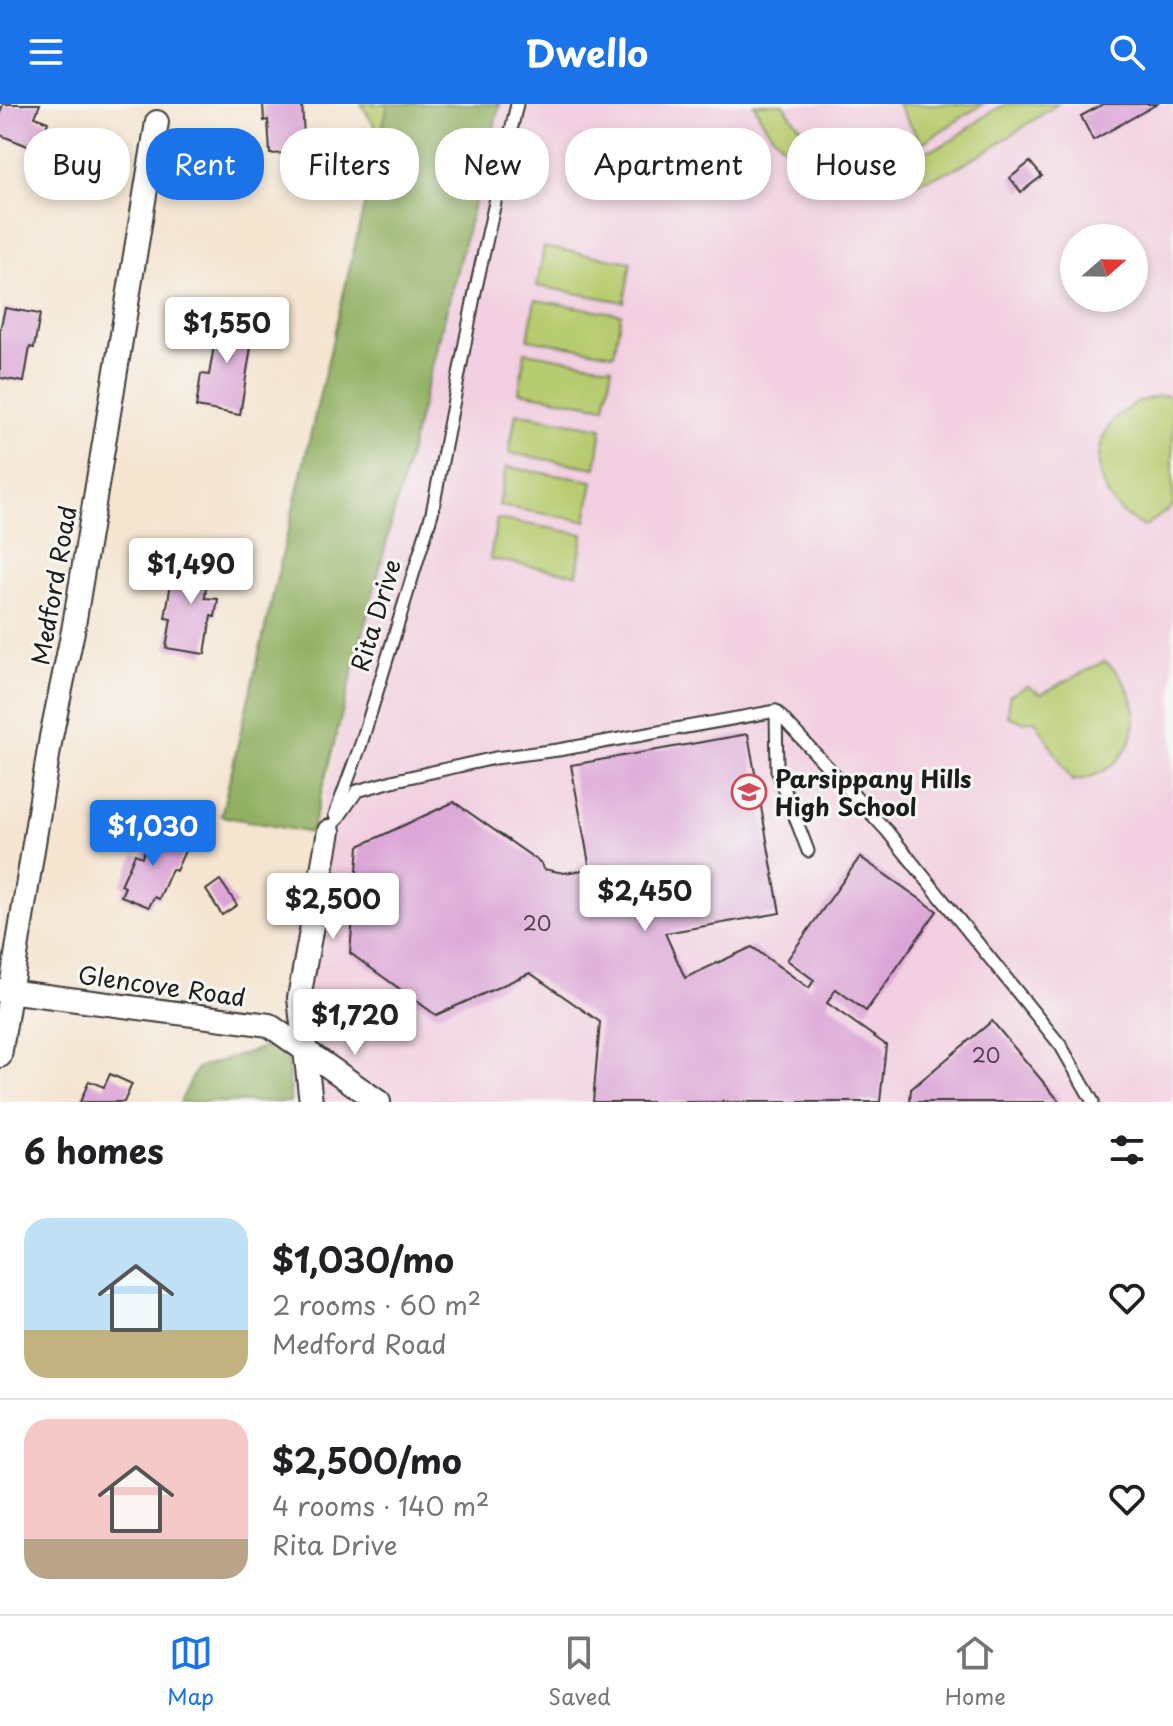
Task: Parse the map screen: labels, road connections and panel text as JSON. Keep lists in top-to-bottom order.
{
  "streets": {
    "street": ["Medford Road", "Rita Drive", "Glencove Road"]
  },
  "crossings": [
    ["Medford Road", "Glencove Road"],
    ["Rita Drive", "Glencove Road"]
  ],
  "places": {
    "school or university": ["Parsippany Hills High School"]
  },
  "house_numbers": ["20", "20"],
  "north": "right",
  "page": {
    "header": "Dwello",
    "chip": [
      "Buy",
      "Rent",
      "Filters",
      "New",
      "Apartment",
      "House"
    ],
    "price": [
      "$1,550",
      "$1,490",
      "$1,030",
      "$2,450",
      "$2,500",
      "$1,720"
    ],
    "heading": "6 homes",
    "list": [
      {
        "name": "$1,030/mo",
        "note": "2 rooms · 60 m² · Medford Road"
      },
      {
        "name": "$2,500/mo",
        "note": "4 rooms · 140 m² · Rita Drive"
      }
    ],
    "tabs": ["Map", "Saved", "Home"]
  }
}
